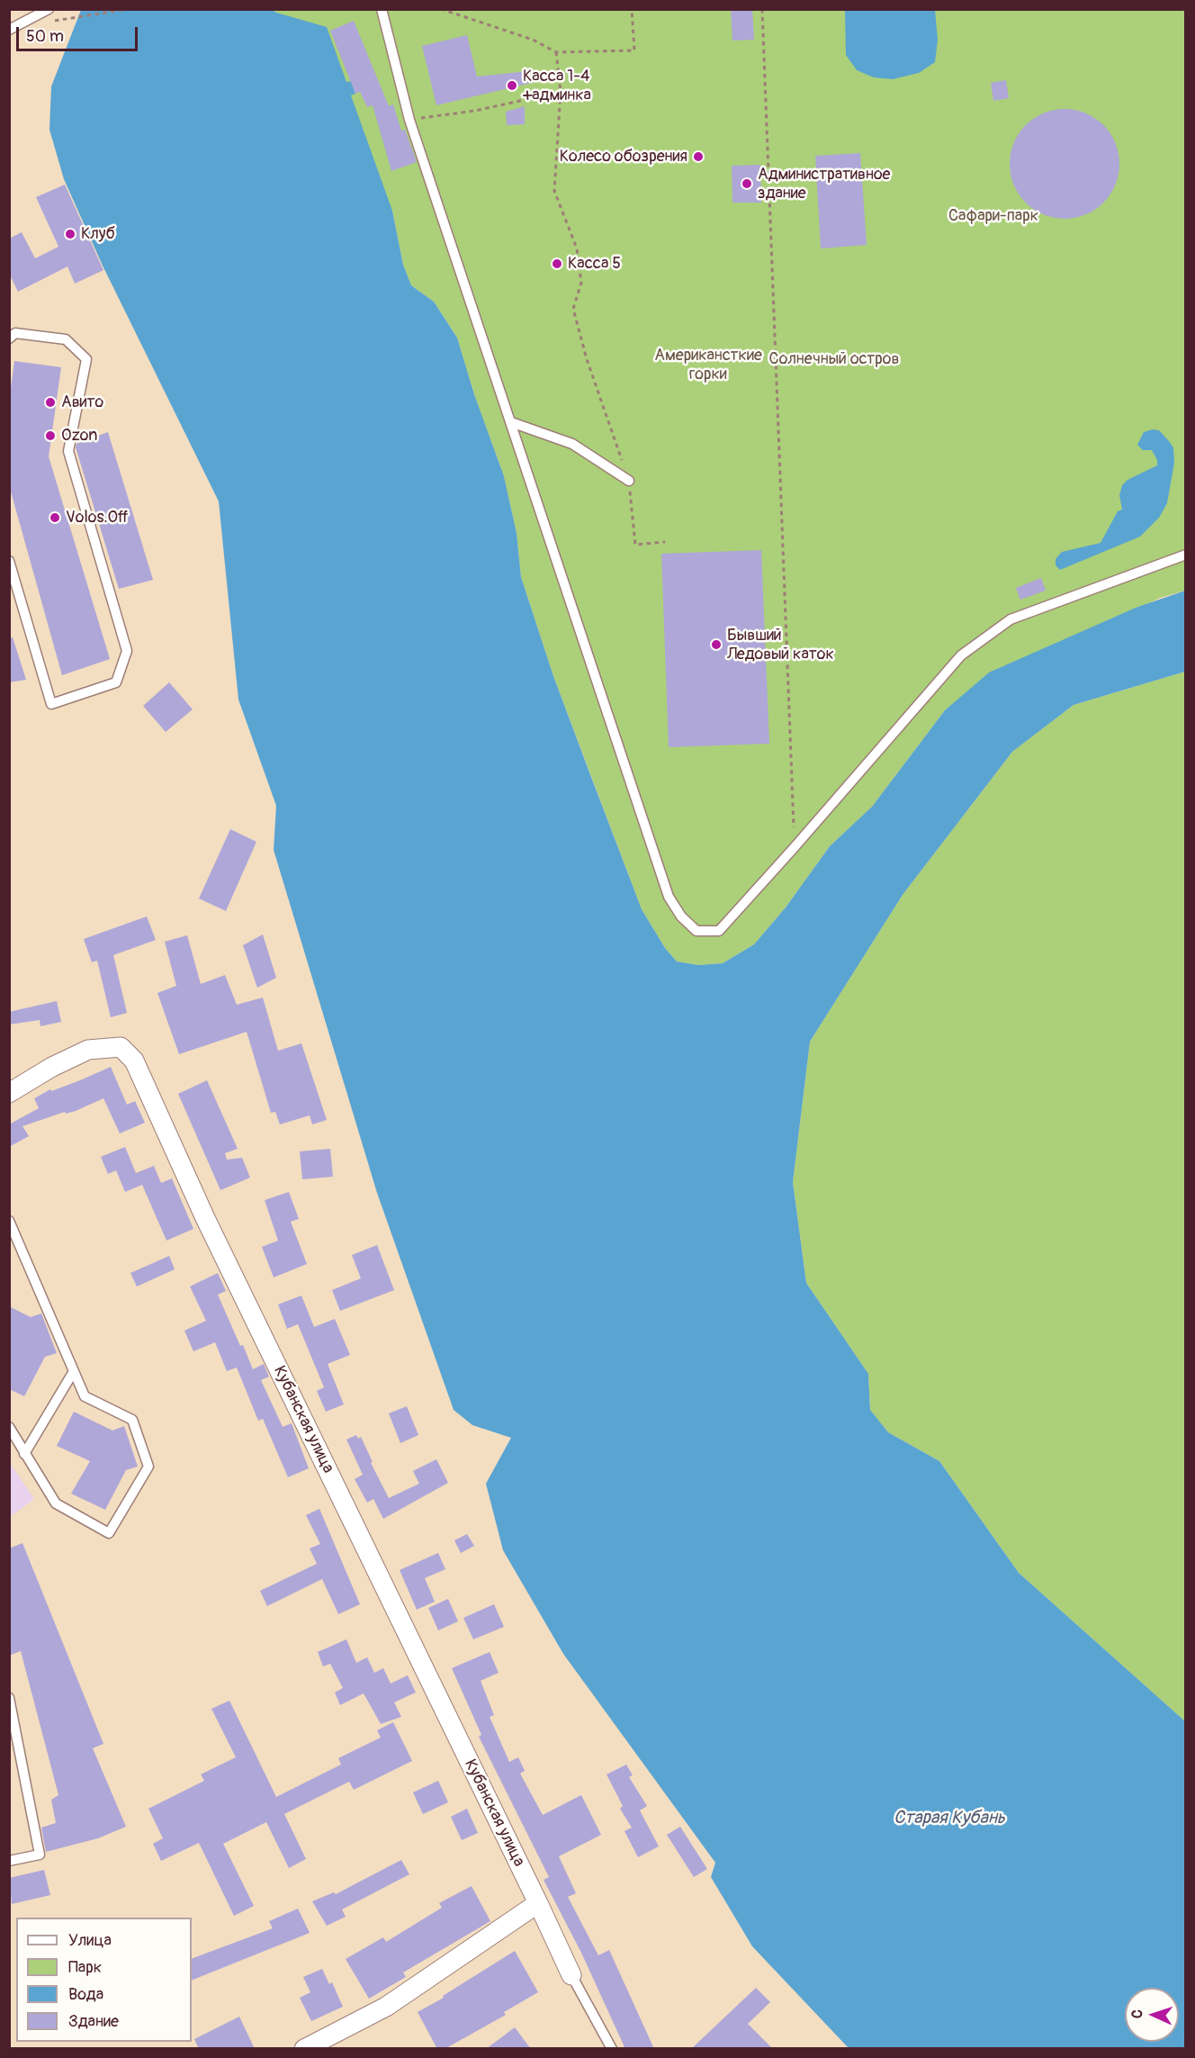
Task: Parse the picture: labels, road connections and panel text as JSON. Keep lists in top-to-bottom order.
{
  "streets": {
    "street": ["Кубанская улица"]
  },
  "water": ["Старая Кубань"],
  "parks": ["Сафари-парк", "Американсткие горки", "Солнечный остров"],
  "places": [
    "Касса 1-4 +админка",
    "Колесо обозрения",
    "Административное здание",
    "Клуб",
    "Касса 5",
    "Авито",
    "Ozon",
    "Volos.Off",
    "Бывший Ледовый каток"
  ],
  "legend": [
    "Улица",
    "Парк",
    "Вода",
    "Здание"
  ],
  "scale_bar": "50 m",
  "north": "left"
}
